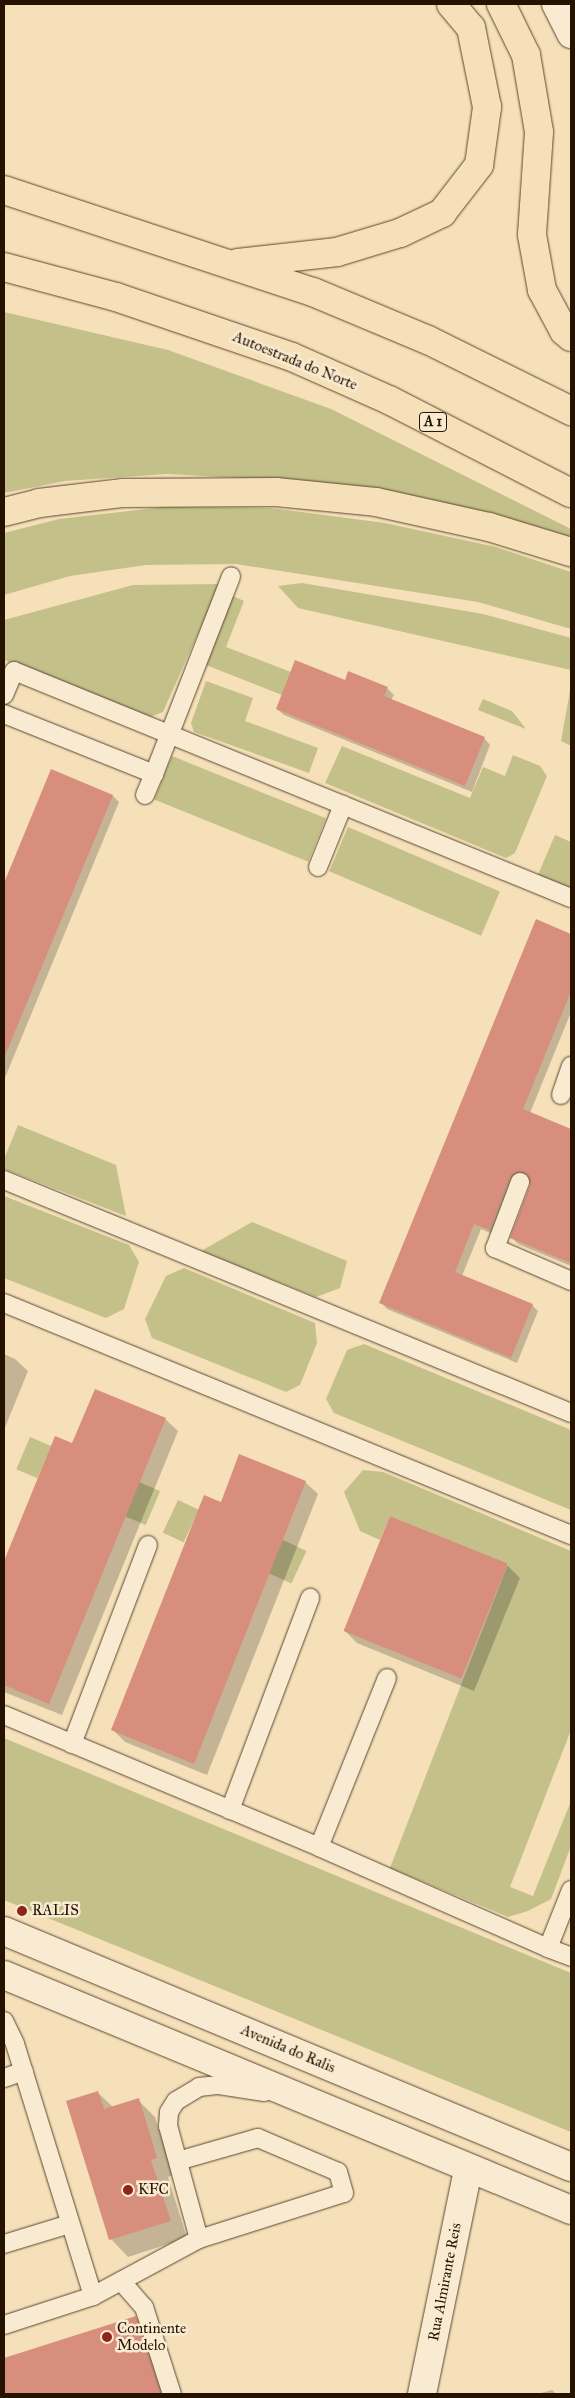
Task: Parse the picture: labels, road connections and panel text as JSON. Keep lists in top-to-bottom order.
{
  "streets": {
    "highway": ["Autoestrada do Norte", "A 1"],
    "street": ["Avenida do Ralis", "Rua Almirante Reis"]
  },
  "places": ["RALIS", "KFC", "Continente Modelo"]
}
